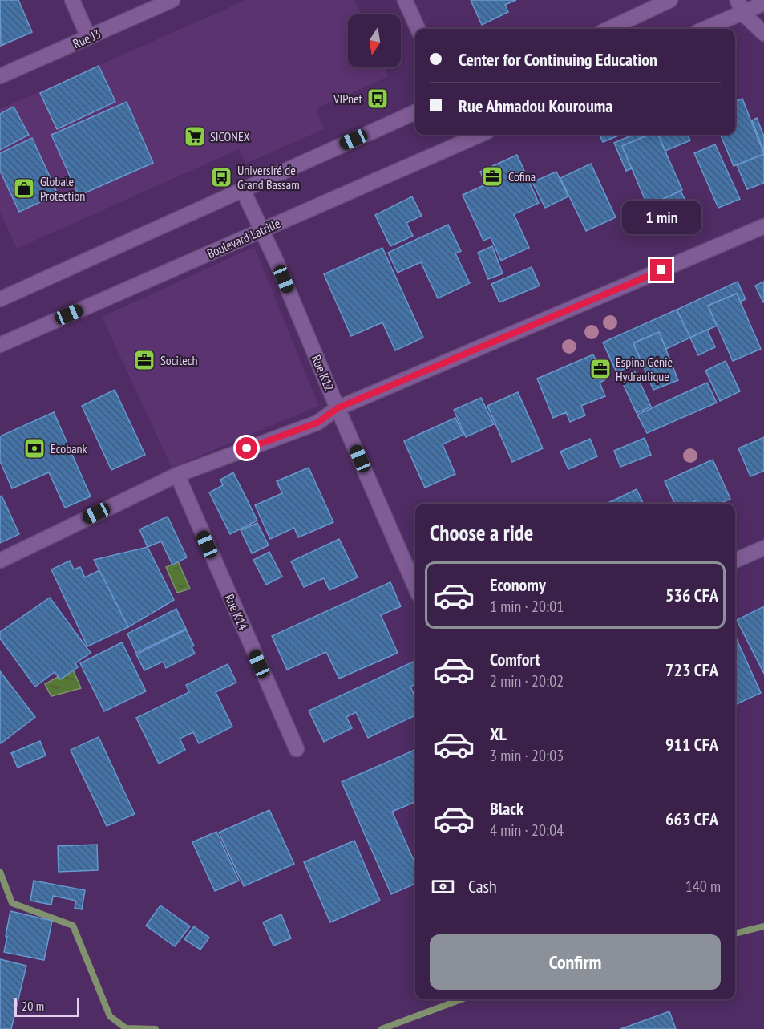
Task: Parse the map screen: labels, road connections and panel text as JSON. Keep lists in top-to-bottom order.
{
  "streets": {
    "street": [
      "Rue J3",
      "Boulevard Latrille",
      "Rue K12",
      "Rue K14"
    ]
  },
  "crossings": [
    ["Boulevard Latrille", "Rue K12"]
  ],
  "places": {
    "bus stop": ["VIPnet", "Universiré de Grand Bassam"],
    "supermarket": ["SICONEX"],
    "office": ["Cofina", "Socitech", "Espina Génie Hydraulique"],
    "shop": ["Globale Protection"],
    "bank": ["Ecobank"]
  },
  "scale_bar": "20 m",
  "north": "bottom",
  "page": {
    "banner": ["Center for Continuing Education", "Rue Ahmadou Kourouma"],
    "bubble": "1 min",
    "heading": "Choose a ride",
    "list": [
      {
        "name": "Economy",
        "note": "1 min · 20:01",
        "value": "536 CFA"
      },
      {
        "name": "Comfort",
        "note": "2 min · 20:02",
        "value": "723 CFA"
      },
      {
        "name": "XL",
        "note": "3 min · 20:03",
        "value": "911 CFA"
      },
      {
        "name": "Black",
        "note": "4 min · 20:04",
        "value": "663 CFA"
      }
    ],
    "pay": ["Cash", "140 m"],
    "buttons": "Confirm",
    "scale": "20 m"
  }
}
